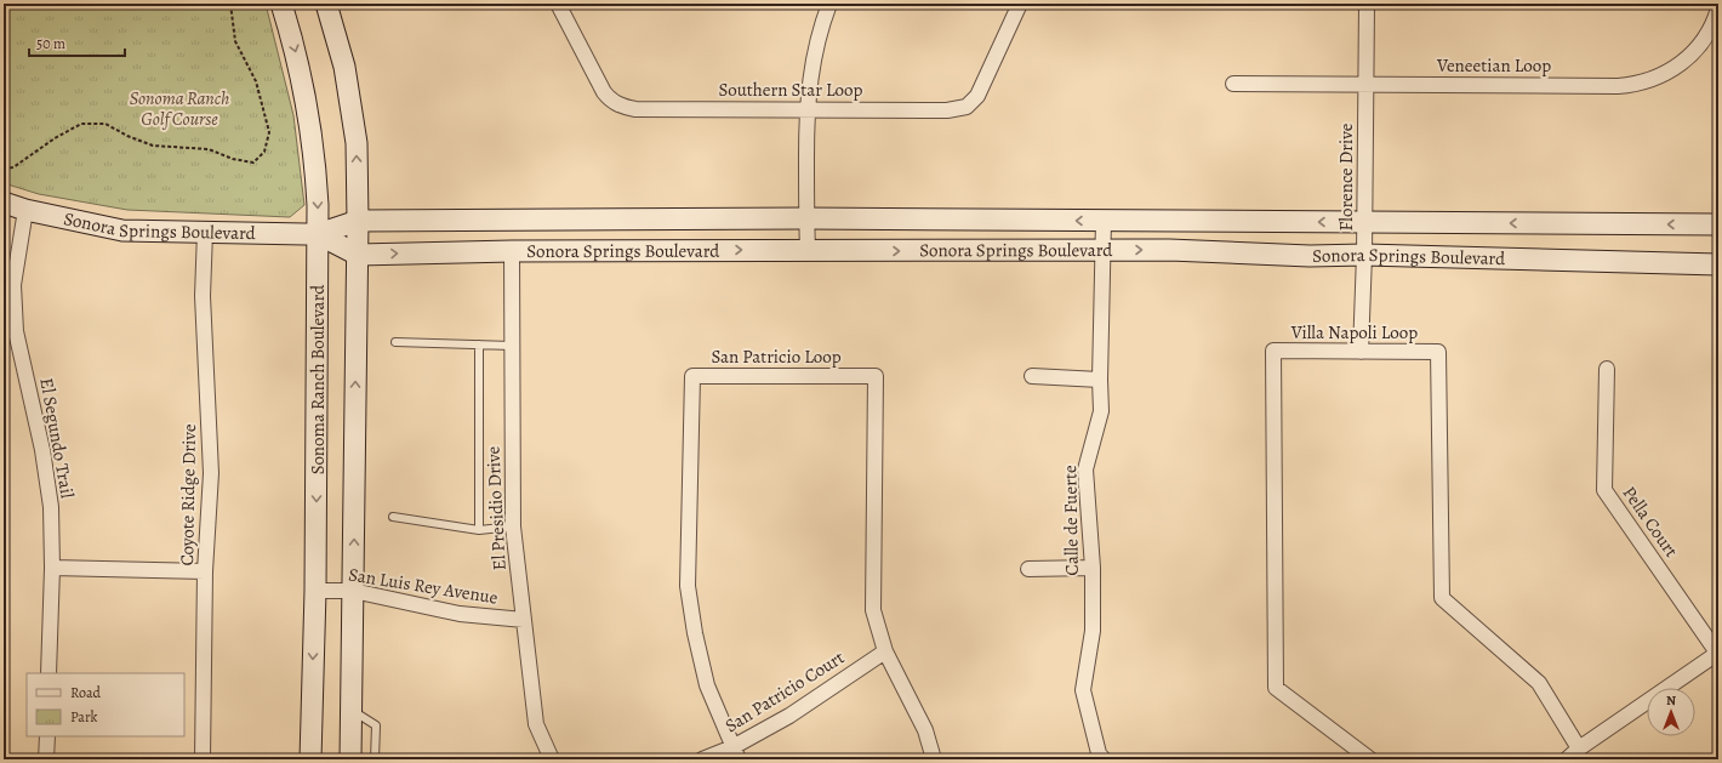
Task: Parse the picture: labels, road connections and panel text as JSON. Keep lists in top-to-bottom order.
{
  "streets": {
    "street": [
      "Veneetian Loop",
      "Southern Star Loop",
      "Florence Drive",
      "Sonora Springs Boulevard",
      "Villa Napoli Loop",
      "San Patricio Loop",
      "Sonoma Ranch Boulevard",
      "El Segundo Trail",
      "Coyote Ridge Drive",
      "El Presidio Drive",
      "Calle de Fuerte",
      "Pella Court",
      "San Luis Rey Avenue",
      "San Patricio Court"
    ]
  },
  "crossings": [
    ["Veneetian Loop", "Florence Drive"],
    ["Florence Drive", "Sonora Springs Boulevard"],
    ["Florence Drive", "Villa Napoli Loop"],
    ["Sonora Springs Boulevard", "Sonoma Ranch Boulevard"],
    ["Sonora Springs Boulevard", "El Segundo Trail"],
    ["Sonora Springs Boulevard", "Coyote Ridge Drive"],
    ["Sonora Springs Boulevard", "El Presidio Drive"],
    ["Sonora Springs Boulevard", "Calle de Fuerte"],
    ["San Patricio Loop", "San Patricio Court"],
    ["Sonoma Ranch Boulevard", "San Luis Rey Avenue"],
    ["El Presidio Drive", "San Luis Rey Avenue"]
  ],
  "parks": ["Sonoma Ranch Golf Course"],
  "legend": ["Road", "Park"],
  "scale_bar": "50 m",
  "north": "top"
}
